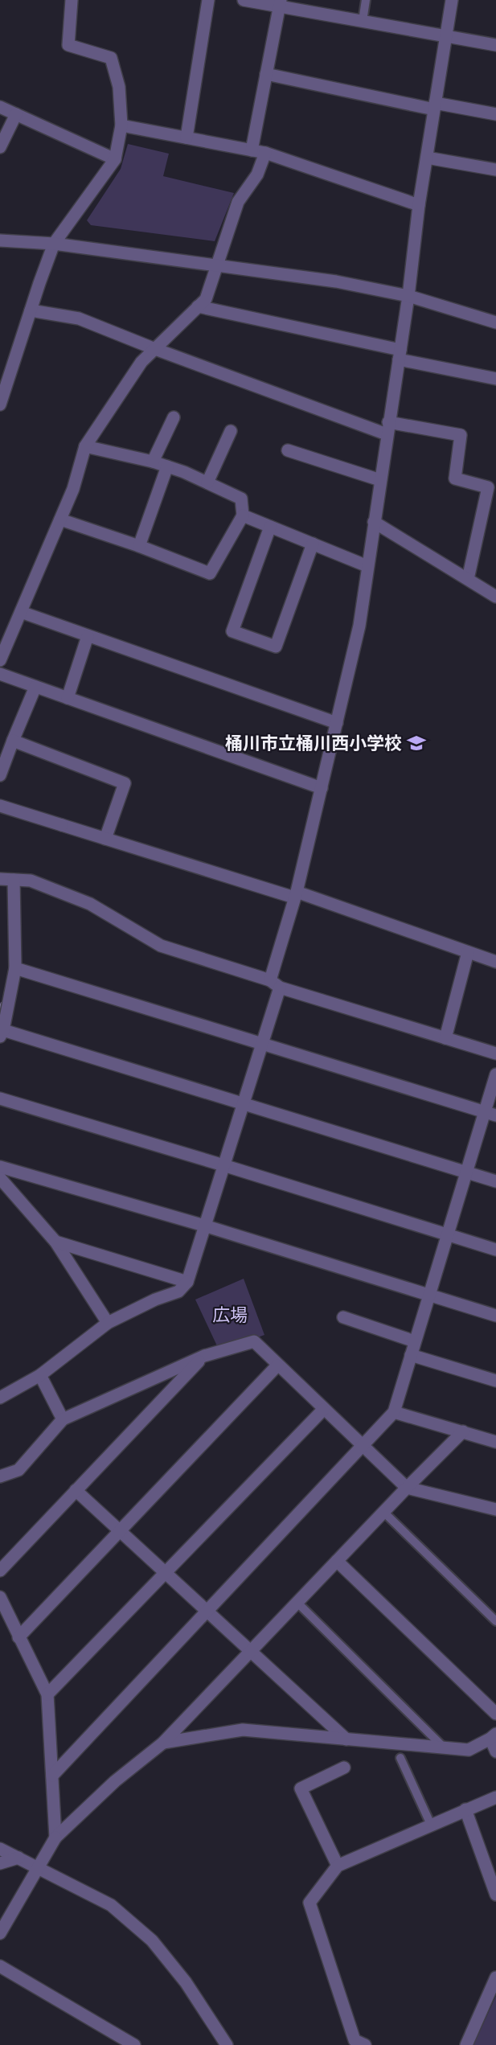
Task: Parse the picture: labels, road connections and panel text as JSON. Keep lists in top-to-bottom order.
{
  "parks": ["広場"],
  "places": {
    "school or university": ["桶川市立桶川西小学校"]
  }
}
